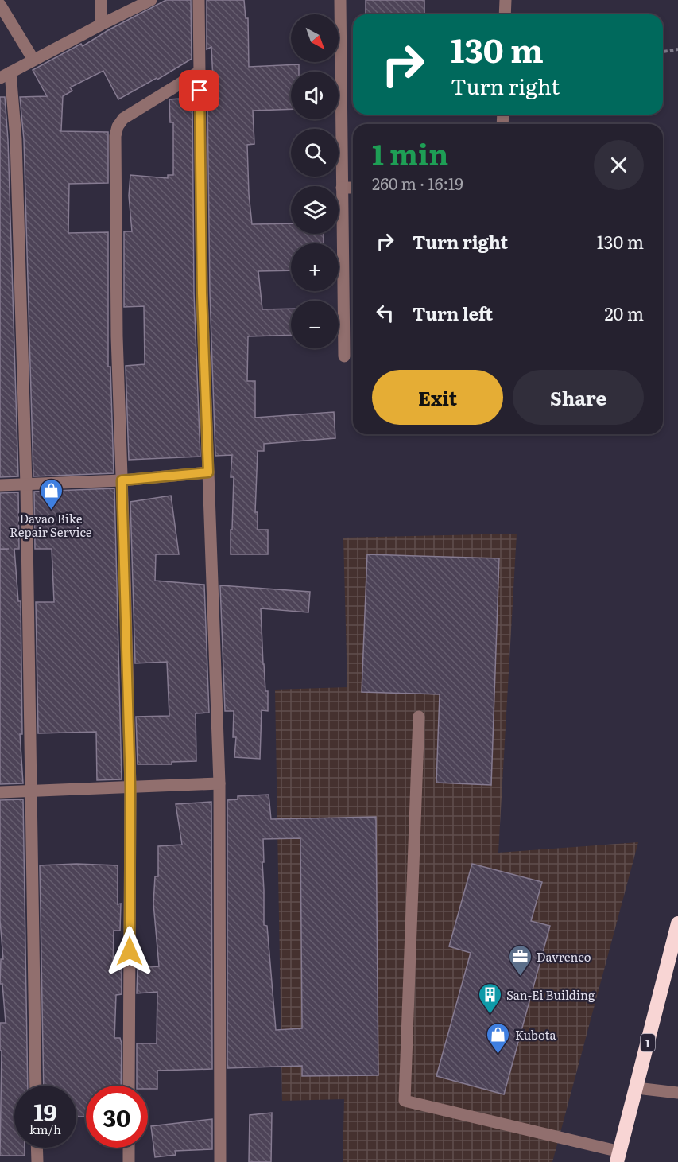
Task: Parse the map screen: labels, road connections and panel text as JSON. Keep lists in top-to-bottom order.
{
  "streets": {
    "highway": ["1"]
  },
  "places": {
    "shop": ["Davao Bike Repair Service", "Kubota"],
    "office": ["Davrenco"],
    "building": ["San-Ei Building"]
  },
  "north": "bottom right",
  "page": {
    "map_buttons": ["+", "−"],
    "turn": ["130 m", "Turn right"],
    "heading": ["1 min", "260 m · 16:19"],
    "list": [
      {
        "name": "Turn right",
        "value": "130 m"
      },
      {
        "name": "Turn left",
        "value": "20 m"
      }
    ],
    "buttons": ["Exit", "Share"],
    "speed": "19 km/h",
    "limit": "30"
  }
}
